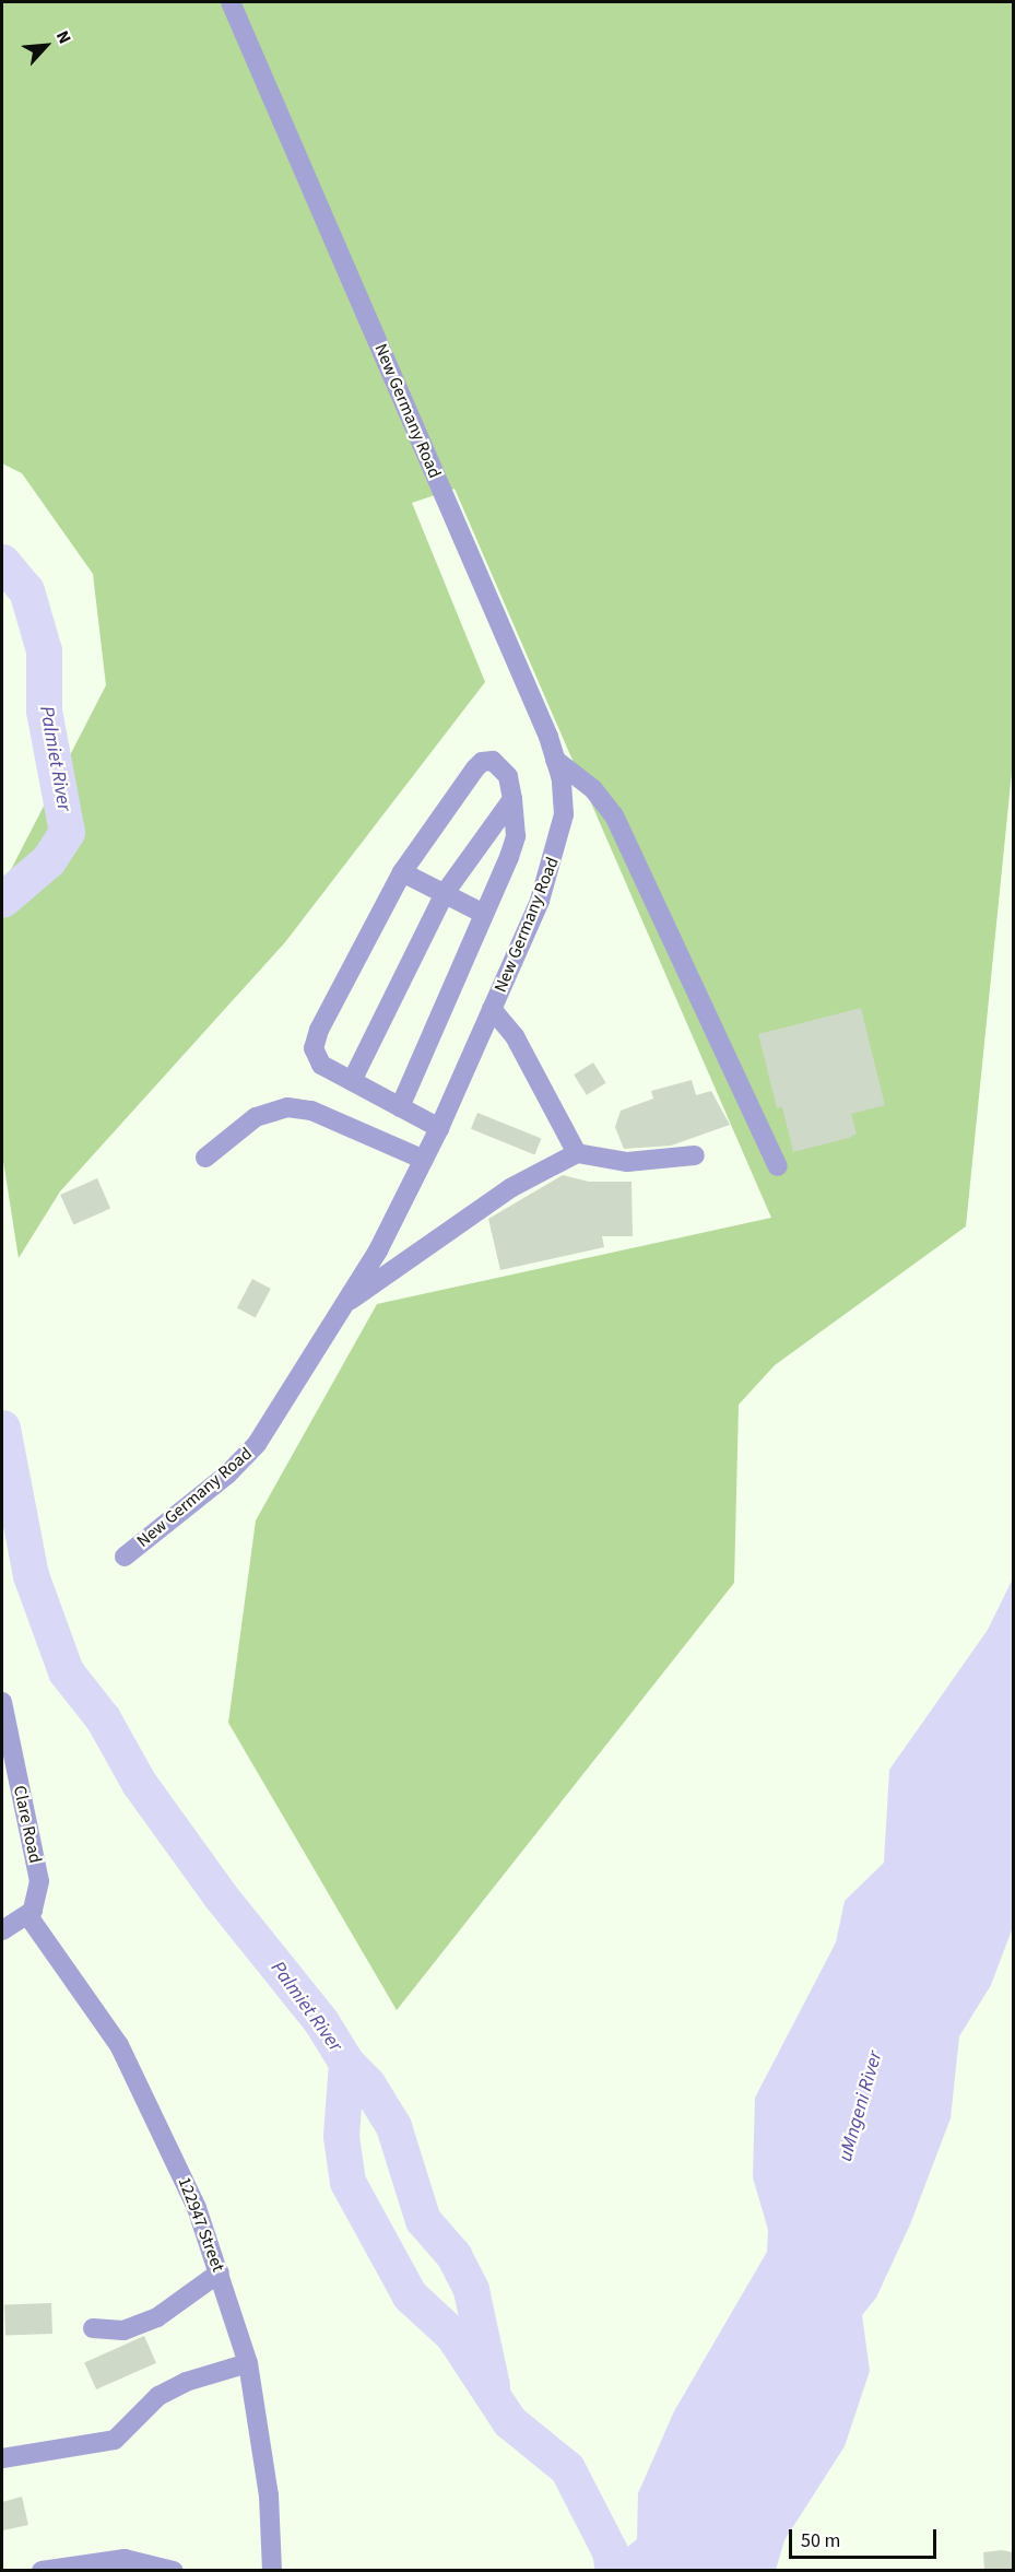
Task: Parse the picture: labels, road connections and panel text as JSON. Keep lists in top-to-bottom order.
{
  "streets": {
    "street": ["New Germany Road", "Clare Road", "122947 Street"]
  },
  "crossings": [
    ["Clare Road", "122947 Street"]
  ],
  "water": ["Palmiet River", "uMngeni River"],
  "scale_bar": "50 m",
  "north": "top right"
}
